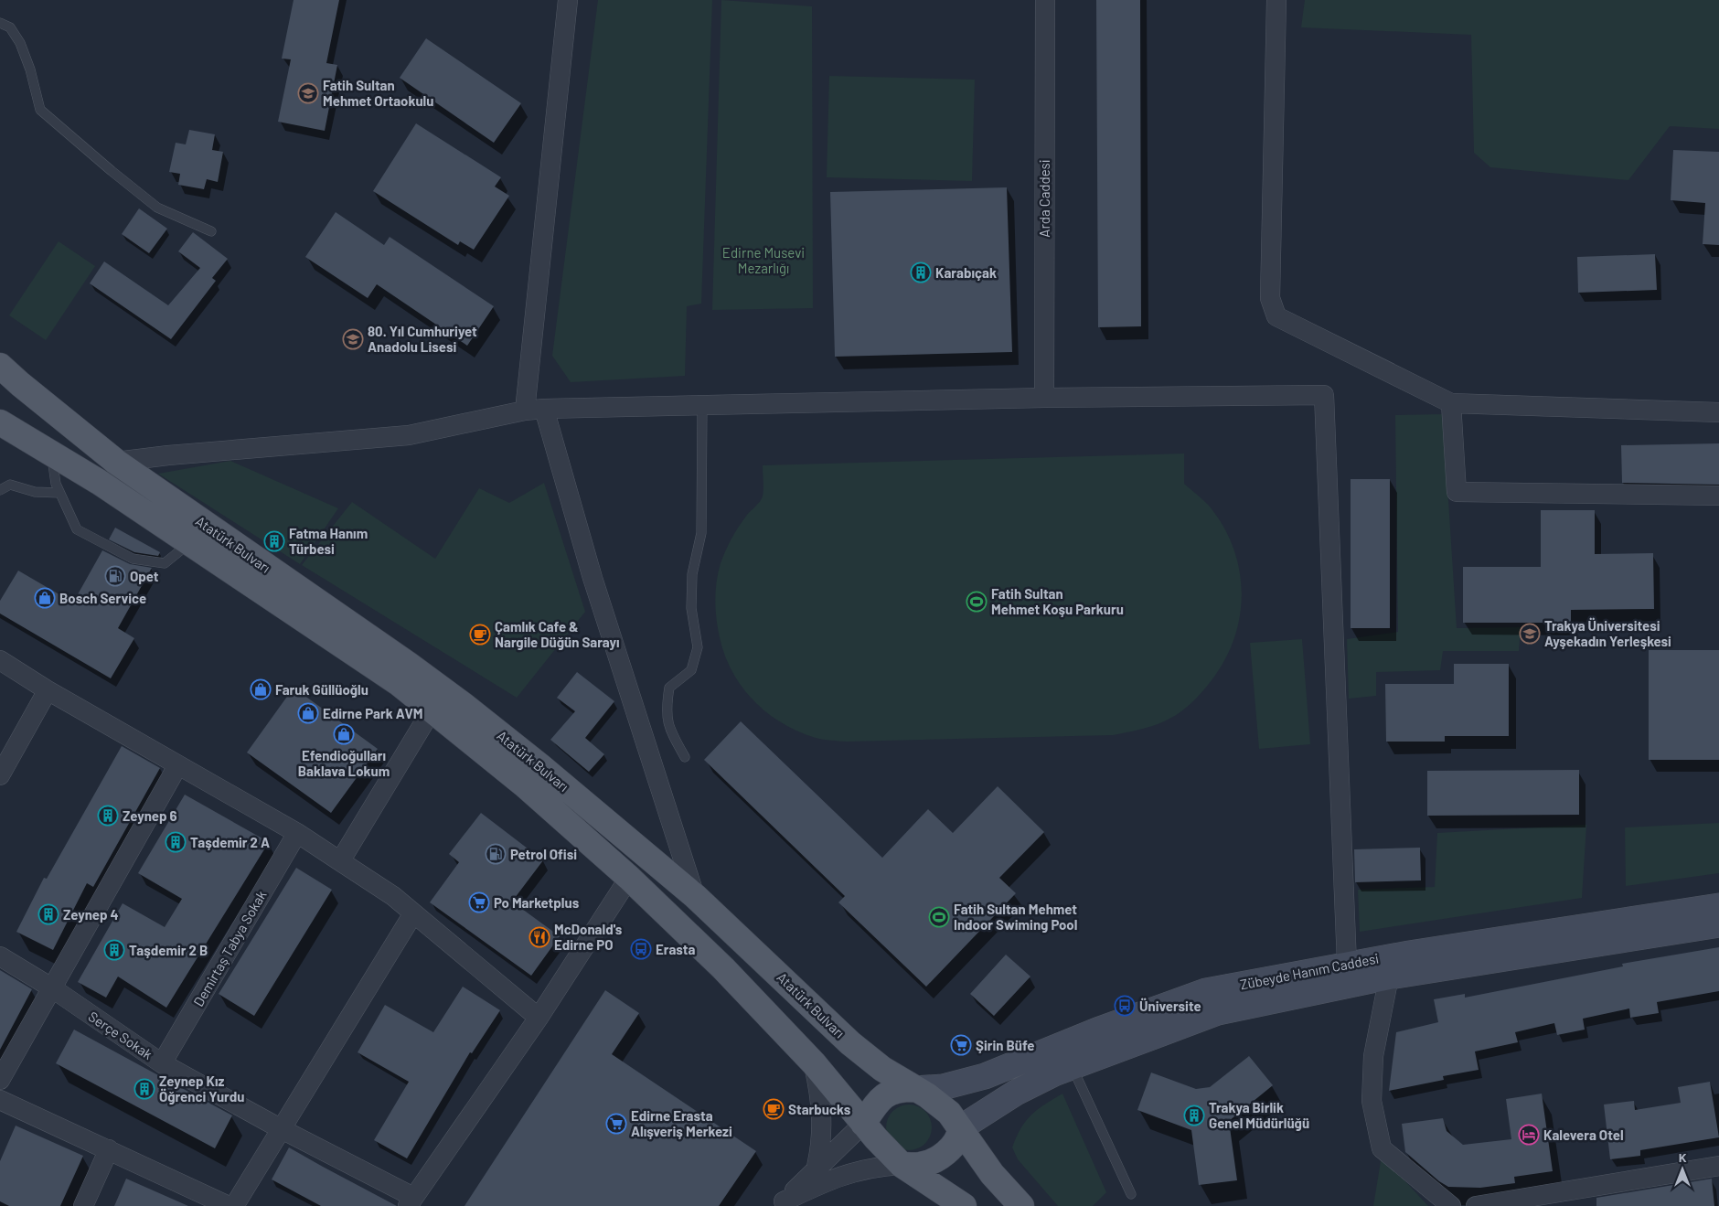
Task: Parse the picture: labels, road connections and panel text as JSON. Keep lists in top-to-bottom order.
{
  "streets": {
    "main road": ["Atatürk Bulvarı", "Zübeyde Hanım Caddesi"],
    "street": ["Arda Caddesi", "Demirtaş Tabya Sokak", "Serçe Sokak"]
  },
  "crossings": [
    ["Atatürk Bulvarı", "Zübeyde Hanım Caddesi"],
    ["Demirtaş Tabya Sokak", "Serçe Sokak"]
  ],
  "parks": ["Edirne Musevi Mezarlığı"],
  "places": {
    "school or university": ["Fatih Sultan Mehmet Ortaokulu", "80. Yıl Cumhuriyet Anadolu Lisesi", "Trakya Üniversitesi Ayşekadın Yerleşkesi"],
    "building": [
      "Karabıçak",
      "Fatma Hanım Türbesi",
      "Zeynep 6",
      "Taşdemir 2 A",
      "Zeynep 4",
      "Taşdemir 2 B",
      "Zeynep Kız Öğrenci Yurdu",
      "Trakya Birlik Genel Müdürlüğü"
    ],
    "fuel station": ["Opet", "Petrol Ofisi"],
    "shop": [
      "Bosch Service",
      "Faruk Güllüoğlu",
      "Edirne Park AVM",
      "Efendioğulları Baklava Lokum"
    ],
    "sports": ["Fatih Sultan Mehmet Koşu Parkuru", "Fatih Sultan Mehmet Indoor Swiming Pool"],
    "cafe": ["Çamlık Cafe & Nargile Düğün Sarayı", "Starbucks"],
    "supermarket": ["Po Marketplus", "Şirin Büfe", "Edirne Erasta Alışveriş Merkezi"],
    "restaurant": ["McDonald's Edirne PO"],
    "bus stop": ["Erasta", "Üniversite"],
    "hotel": ["Kalevera Otel"]
  },
  "north": "top"
}
